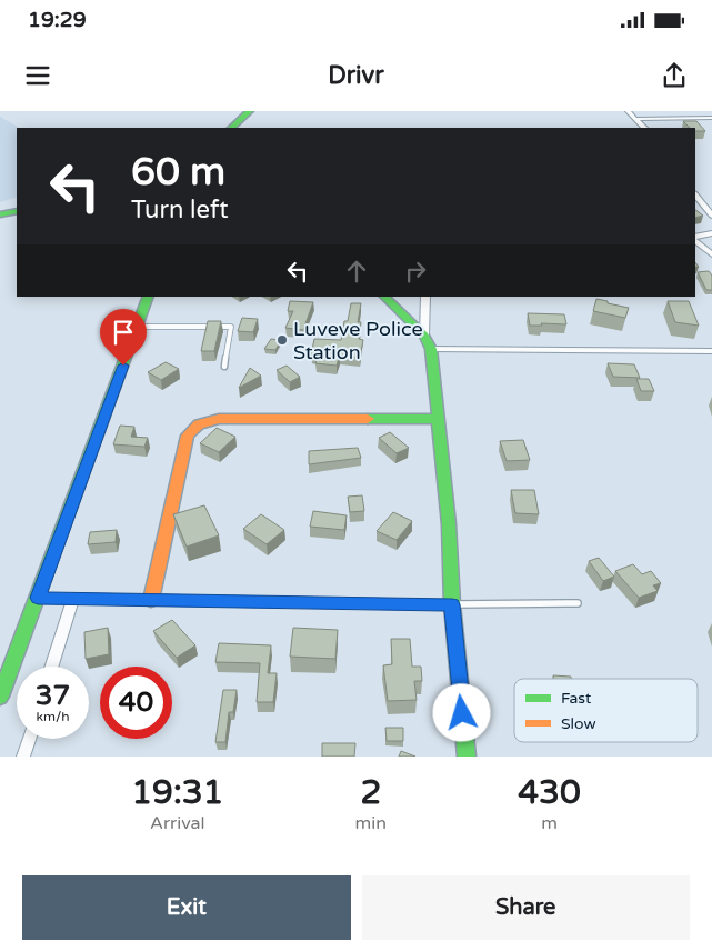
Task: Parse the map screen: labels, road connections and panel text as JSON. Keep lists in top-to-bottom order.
{
  "places": ["Luveve Police Station"],
  "legend": ["Fast", "Slow"],
  "page": {
    "status": "19:29",
    "header": "Drivr",
    "turn": ["60 m", "Turn left"],
    "speed": "37 km/h",
    "limit": "40",
    "eta": [
      "19:31",
      "Arrival",
      "2",
      "min",
      "430",
      "m"
    ],
    "buttons": ["Exit", "Share"]
  }
}
